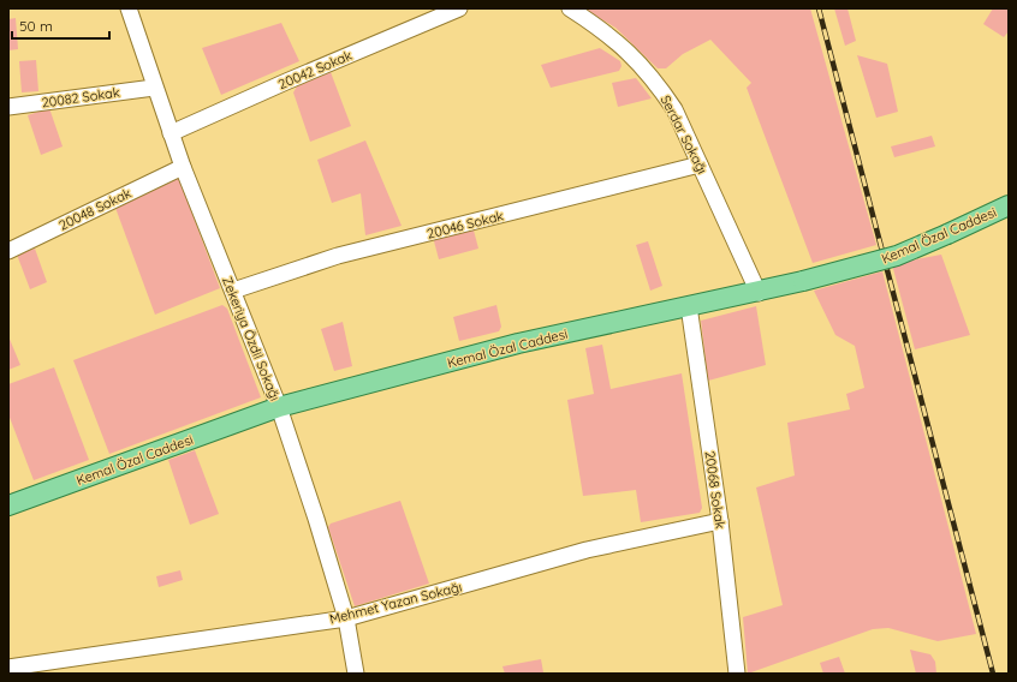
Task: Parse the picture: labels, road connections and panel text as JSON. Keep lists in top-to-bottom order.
{
  "streets": {
    "main road": ["Kemal Özal Caddesi"],
    "street": [
      "20042 Sokak",
      "20082 Sokak",
      "Serdar Sokağı",
      "20048 Sokak",
      "20046 Sokak",
      "Zekeriya Özdil Sokağı",
      "20068 Sokak",
      "Mehmet Yazan Sokağı"
    ]
  },
  "crossings": [
    ["20042 Sokak", "Zekeriya Özdil Sokağı"],
    ["20082 Sokak", "Zekeriya Özdil Sokağı"],
    ["Serdar Sokağı", "20046 Sokak"],
    ["Serdar Sokağı", "Kemal Özal Caddesi"],
    ["20048 Sokak", "Zekeriya Özdil Sokağı"],
    ["20046 Sokak", "Zekeriya Özdil Sokağı"],
    ["Kemal Özal Caddesi", "Zekeriya Özdil Sokağı"],
    ["Kemal Özal Caddesi", "20068 Sokak"],
    ["Zekeriya Özdil Sokağı", "Mehmet Yazan Sokağı"],
    ["20068 Sokak", "Mehmet Yazan Sokağı"]
  ],
  "scale_bar": "50 m"
}
